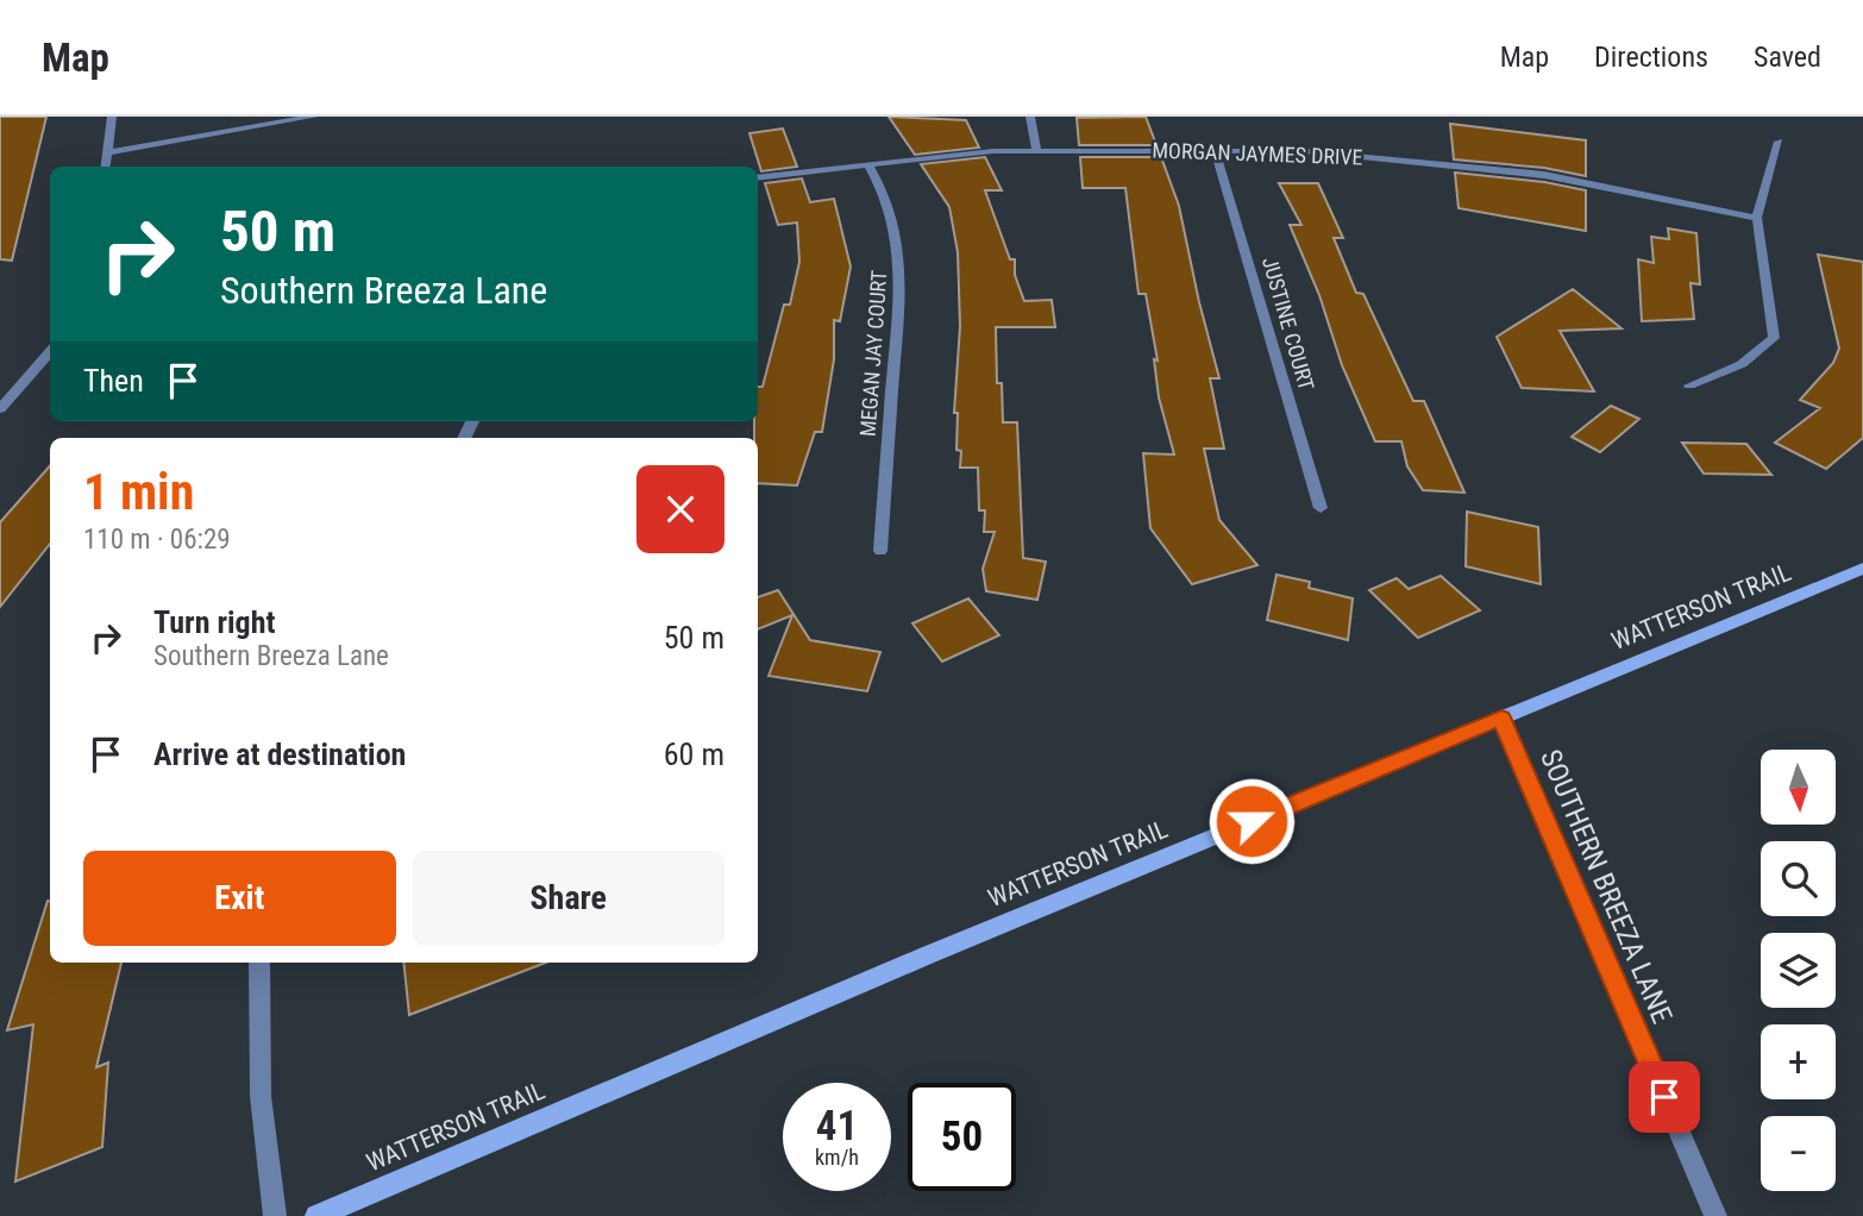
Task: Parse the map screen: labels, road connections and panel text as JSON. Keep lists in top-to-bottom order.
{
  "streets": {
    "main road": ["WATTERSON TRAIL"],
    "street": [
      "MORGAN JAYMES DRIVE",
      "JUSTINE COURT",
      "MEGAN JAY COURT",
      "SOUTHERN BREEZA LANE"
    ]
  },
  "crossings": [
    ["MORGAN JAYMES DRIVE", "JUSTINE COURT"],
    ["MORGAN JAYMES DRIVE", "MEGAN JAY COURT"],
    ["WATTERSON TRAIL", "SOUTHERN BREEZA LANE"]
  ],
  "north": "bottom",
  "page": {
    "header": "Map",
    "nav": ["Map", "Directions", "Saved"],
    "turn": ["50 m", "Southern Breeza Lane"],
    "then": "Then",
    "heading": ["1 min", "110 m · 06:29"],
    "list": [
      {
        "name": "Turn right",
        "note": "Southern Breeza Lane",
        "value": "50 m"
      },
      {
        "name": "Arrive at destination",
        "value": "60 m"
      }
    ],
    "map_buttons": ["+", "−"],
    "buttons": ["Exit", "Share"],
    "speed": "41 km/h",
    "limit": "50"
  }
}
